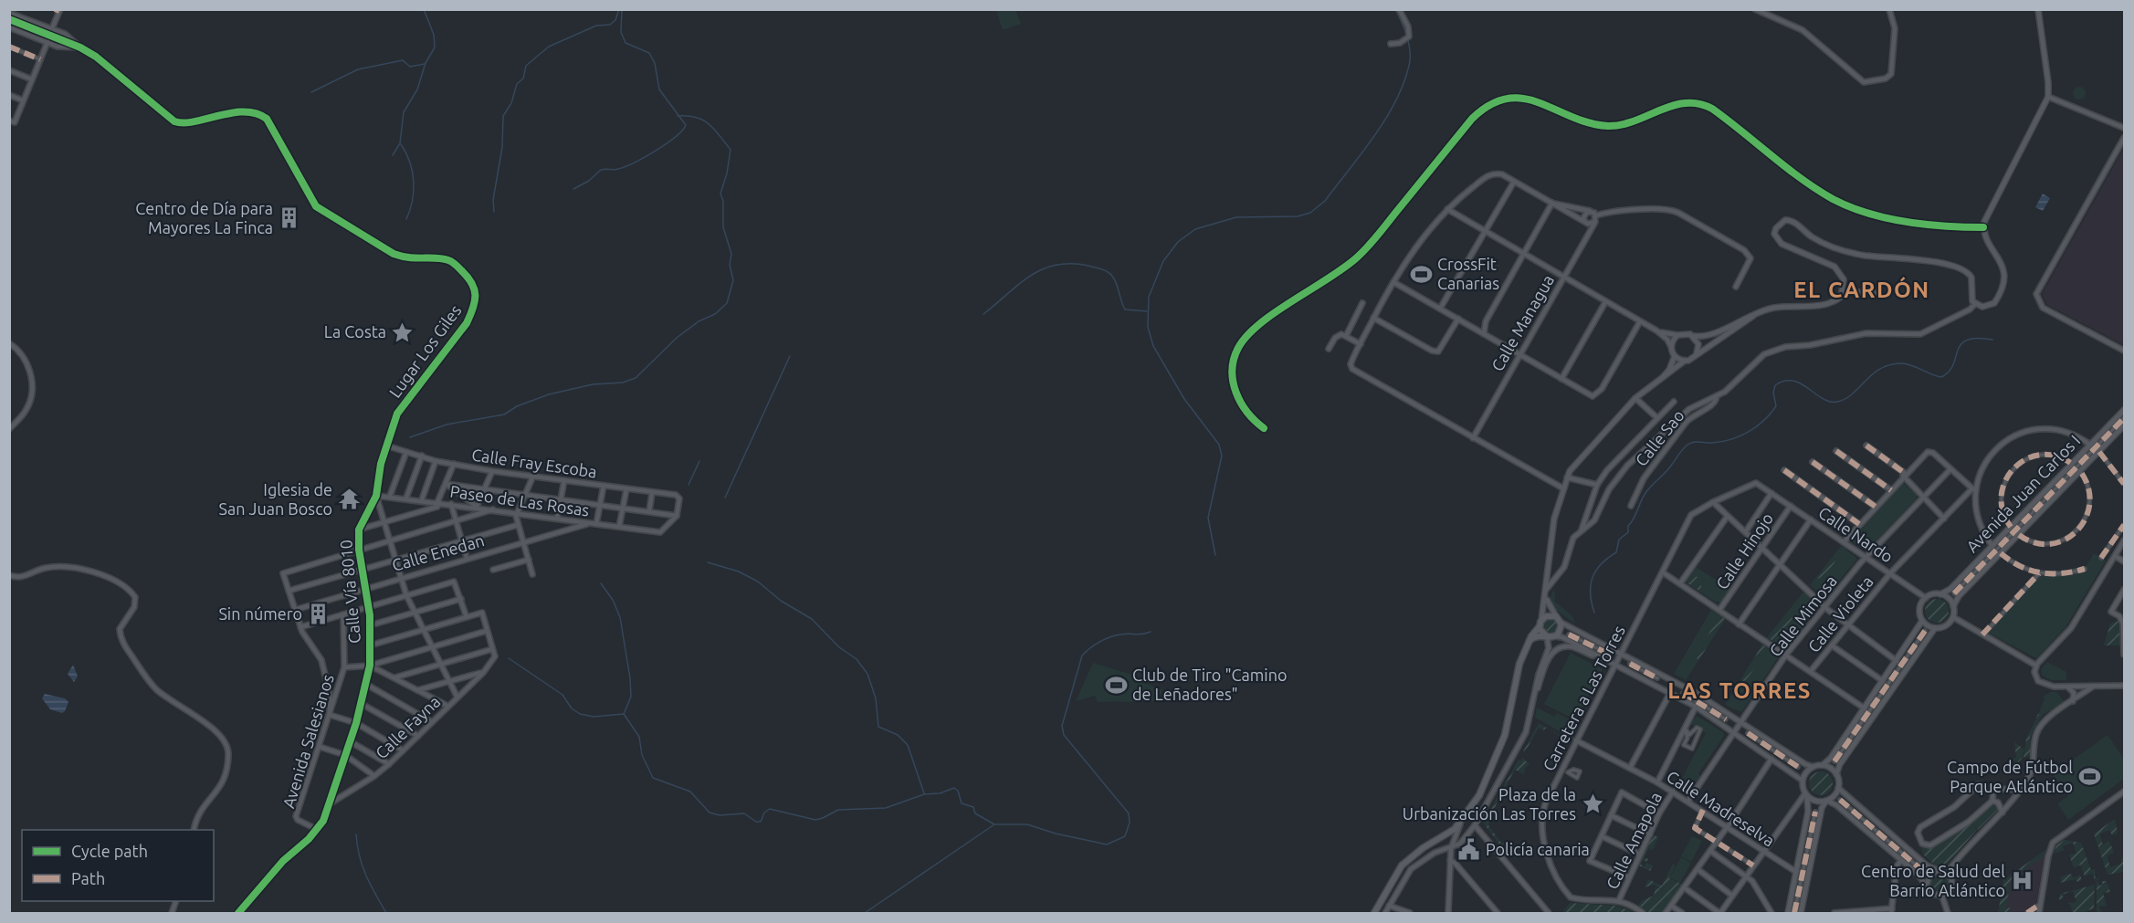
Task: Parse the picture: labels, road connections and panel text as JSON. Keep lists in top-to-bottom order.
{
  "streets": {
    "street": [
      "Calle Managua",
      "Lugar Los Giles",
      "Calle Sao",
      "Calle Fray Escoba",
      "Avenida Juan Carlos I",
      "Paseo de Las Rosas",
      "Calle Nardo",
      "Calle Hinojo",
      "Calle Enedan",
      "Calle Vía 8010",
      "Calle Violeta",
      "Calle Mimosa",
      "Carretera a Las Torres",
      "Calle Fayna",
      "Avenida Salesianos",
      "Calle Madreselva",
      "Calle Amapola"
    ]
  },
  "crossings": [
    ["Lugar Los Giles", "Calle Fray Escoba"],
    ["Lugar Los Giles", "Calle Vía 8010"],
    ["Calle Fray Escoba", "Paseo de Las Rosas"],
    ["Calle Fray Escoba", "Calle Vía 8010"],
    ["Avenida Juan Carlos I", "Calle Nardo"],
    ["Paseo de Las Rosas", "Calle Enedan"],
    ["Paseo de Las Rosas", "Calle Vía 8010"],
    ["Calle Nardo", "Calle Hinojo"],
    ["Calle Nardo", "Calle Violeta"],
    ["Calle Nardo", "Calle Mimosa"],
    ["Calle Nardo", "Carretera a Las Torres"],
    ["Calle Enedan", "Calle Vía 8010"],
    ["Calle Vía 8010", "Calle Fayna"],
    ["Calle Vía 8010", "Avenida Salesianos"],
    ["Calle Mimosa", "Calle Madreselva"],
    ["Carretera a Las Torres", "Calle Madreselva"],
    ["Carretera a Las Torres", "Calle Amapola"],
    ["Calle Madreselva", "Calle Amapola"]
  ],
  "districts": ["EL CARDÓN", "LAS TORRES"],
  "places": {
    "building": ["Centro de Día para Mayores La Finca", "Sin número"],
    "sports": ["CrossFit Canarias", "Club de Tiro \"Camino de Leñadores\"", "Campo de Fútbol Parque Atlántico"],
    "place": ["La Costa", "Plaza de la Urbanización Las Torres"],
    "temple": ["Iglesia de San Juan Bosco"],
    "public building": ["Policía canaria"],
    "hospital": ["Centro de Salud del Barrio Atlántico"]
  },
  "legend": ["Cycle path", "Path"]
}
